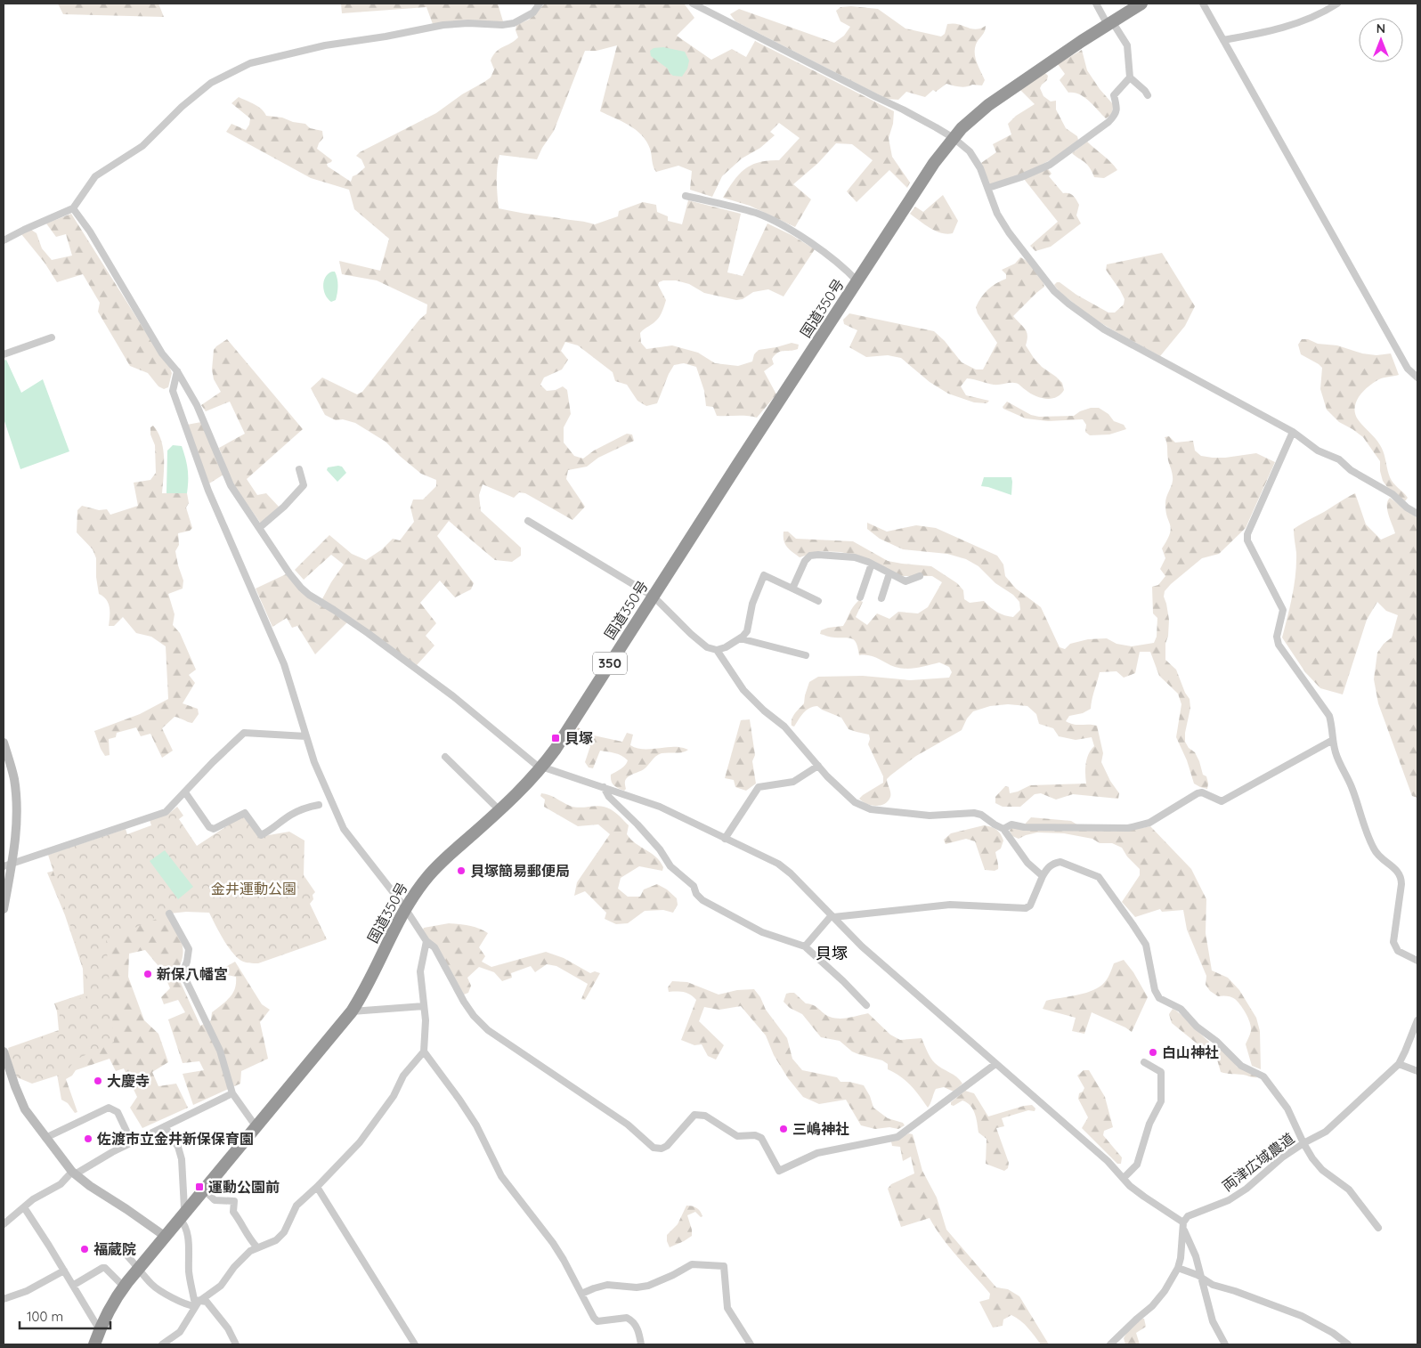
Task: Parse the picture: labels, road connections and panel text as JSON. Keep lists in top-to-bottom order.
{
  "streets": {
    "highway": ["国道350号", "350"],
    "street": ["両津広域農道"]
  },
  "districts": ["貝塚"],
  "parks": ["金井運動公園"],
  "places": {
    "transit": ["貝塚", "運動公園前"],
    "other": [
      "貝塚簡易郵便局",
      "新保八幡宮",
      "白山神社",
      "大慶寺",
      "三嶋神社",
      "佐渡市立金井新保保育園",
      "福蔵院"
    ]
  },
  "scale_bar": "100 m",
  "north": "top"
}
